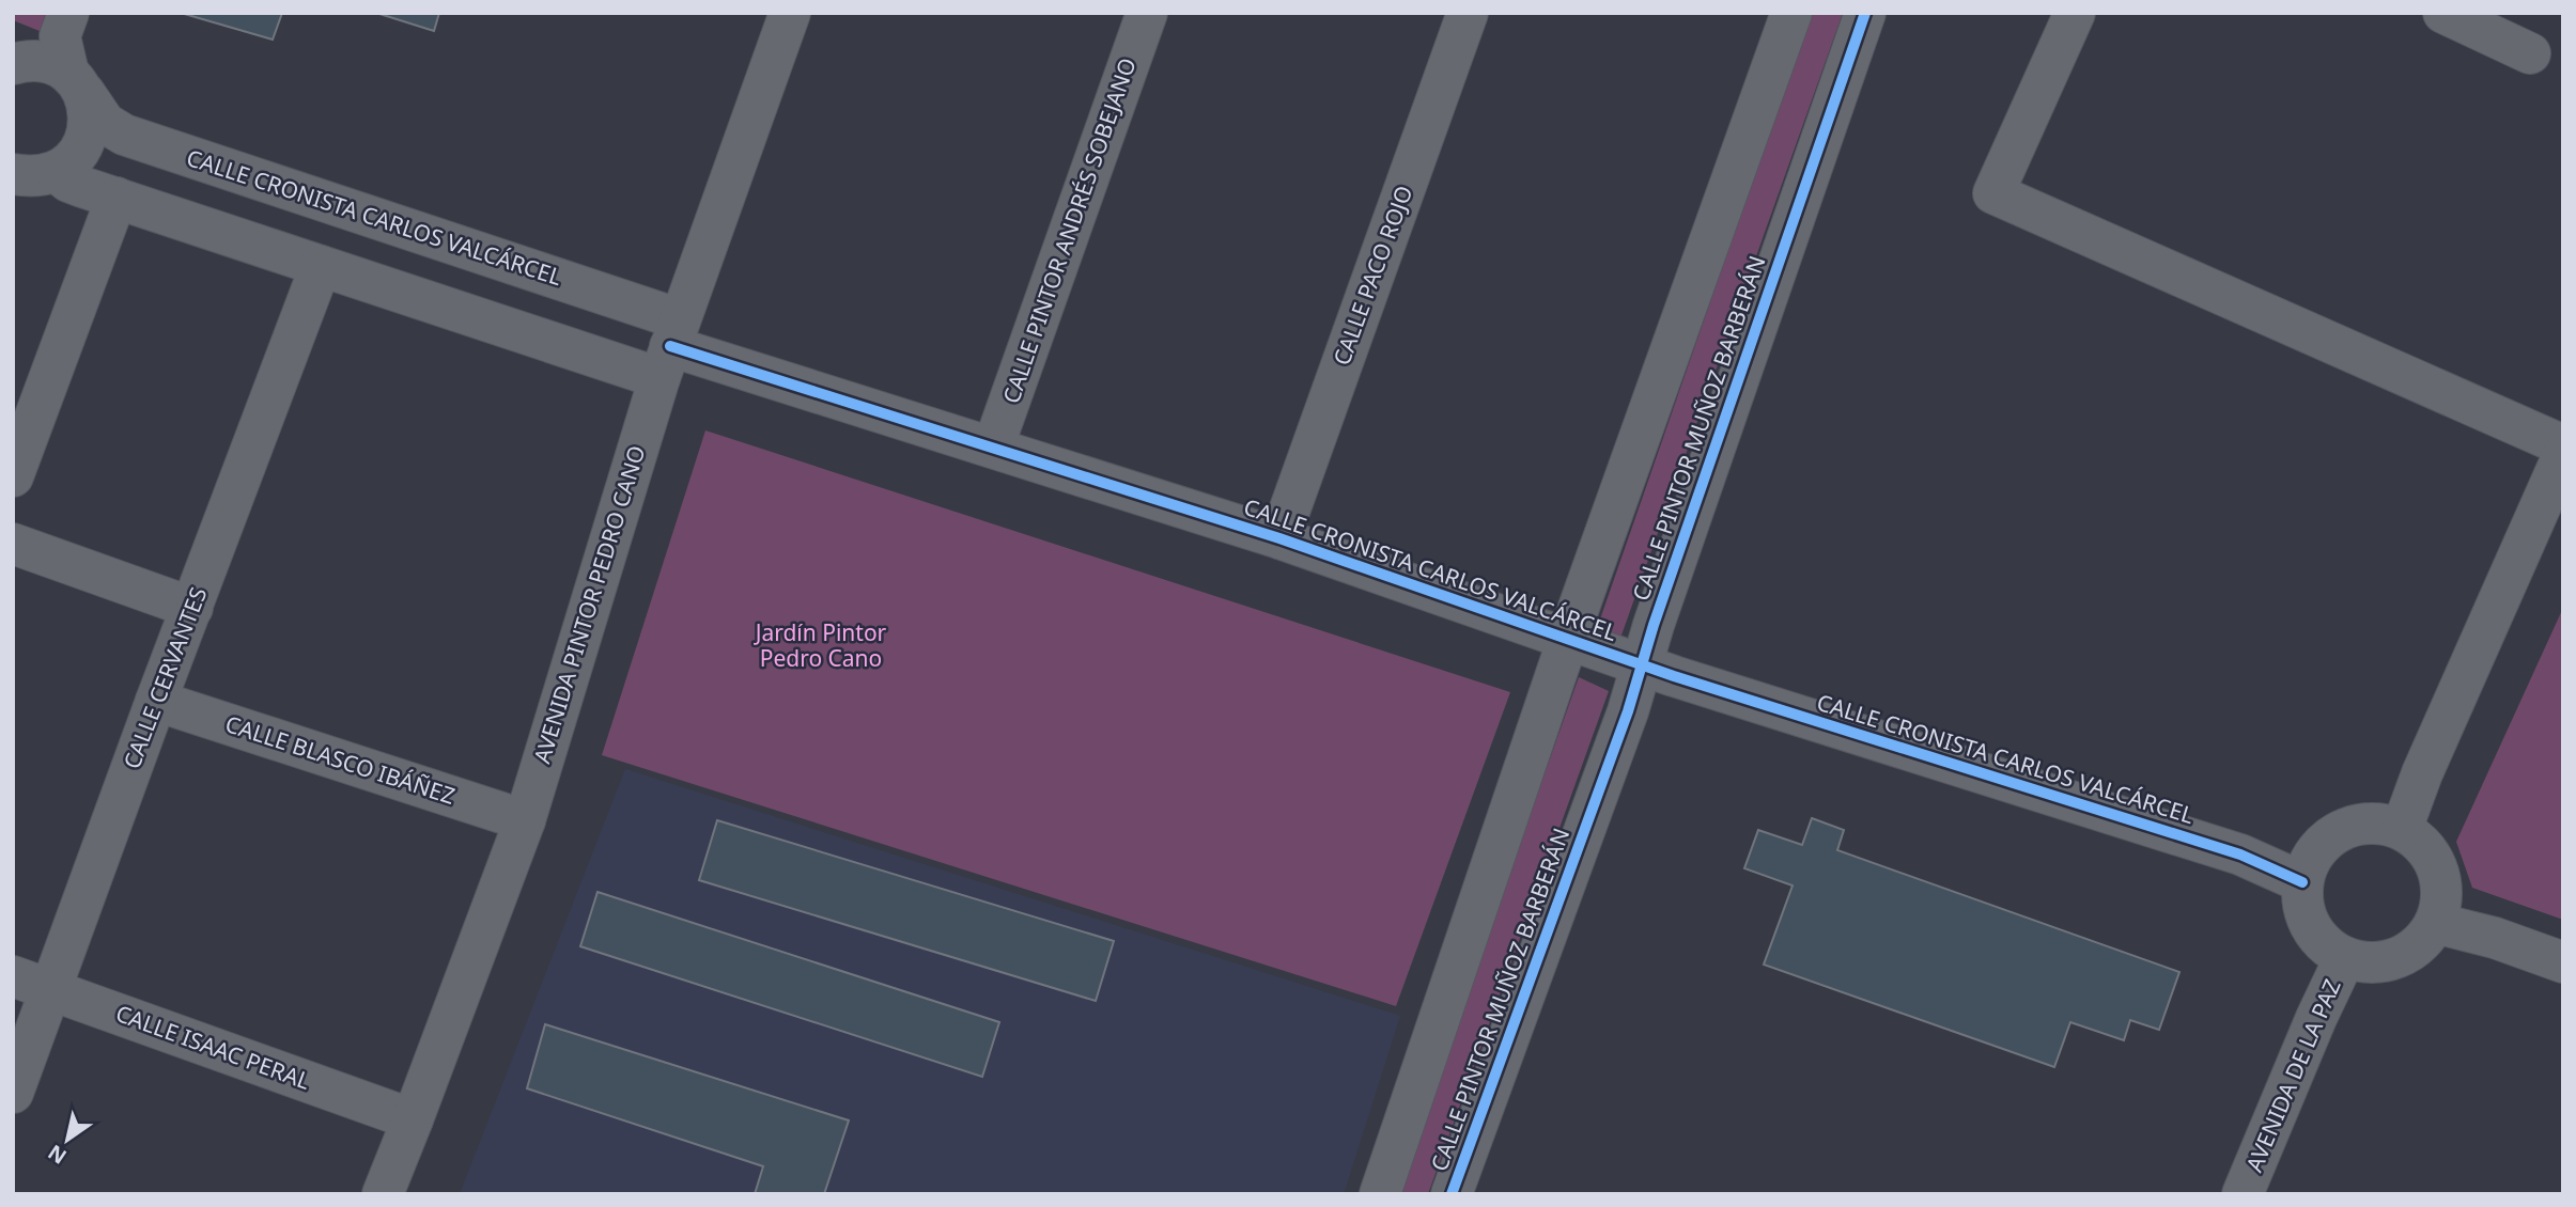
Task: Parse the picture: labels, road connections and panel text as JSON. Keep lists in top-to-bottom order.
{
  "streets": {
    "street": [
      "CALLE CRONISTA CARLOS VALCÁRCEL",
      "CALLE PINTOR ANDRÉS SOBEJANO",
      "CALLE PACO ROJO",
      "CALLE PINTOR MUÑOZ BARBERÁN",
      "AVENIDA PINTOR PEDRO CANO",
      "CALLE CERVANTES",
      "CALLE BLASCO IBÁÑEZ",
      "CALLE ISAAC PERAL",
      "AVENIDA DE LA PAZ"
    ]
  },
  "crossings": [
    ["CALLE CRONISTA CARLOS VALCÁRCEL", "CALLE PINTOR ANDRÉS SOBEJANO"],
    ["CALLE CRONISTA CARLOS VALCÁRCEL", "CALLE PACO ROJO"],
    ["CALLE CRONISTA CARLOS VALCÁRCEL", "CALLE PINTOR MUÑOZ BARBERÁN"],
    ["CALLE CRONISTA CARLOS VALCÁRCEL", "AVENIDA PINTOR PEDRO CANO"],
    ["CALLE CRONISTA CARLOS VALCÁRCEL", "CALLE CERVANTES"],
    ["CALLE CRONISTA CARLOS VALCÁRCEL", "AVENIDA DE LA PAZ"],
    ["AVENIDA PINTOR PEDRO CANO", "CALLE BLASCO IBÁÑEZ"],
    ["AVENIDA PINTOR PEDRO CANO", "CALLE ISAAC PERAL"],
    ["CALLE CERVANTES", "CALLE BLASCO IBÁÑEZ"],
    ["CALLE CERVANTES", "CALLE ISAAC PERAL"]
  ],
  "parks": ["Jardín Pintor Pedro Cano"],
  "north": "bottom left"
}
